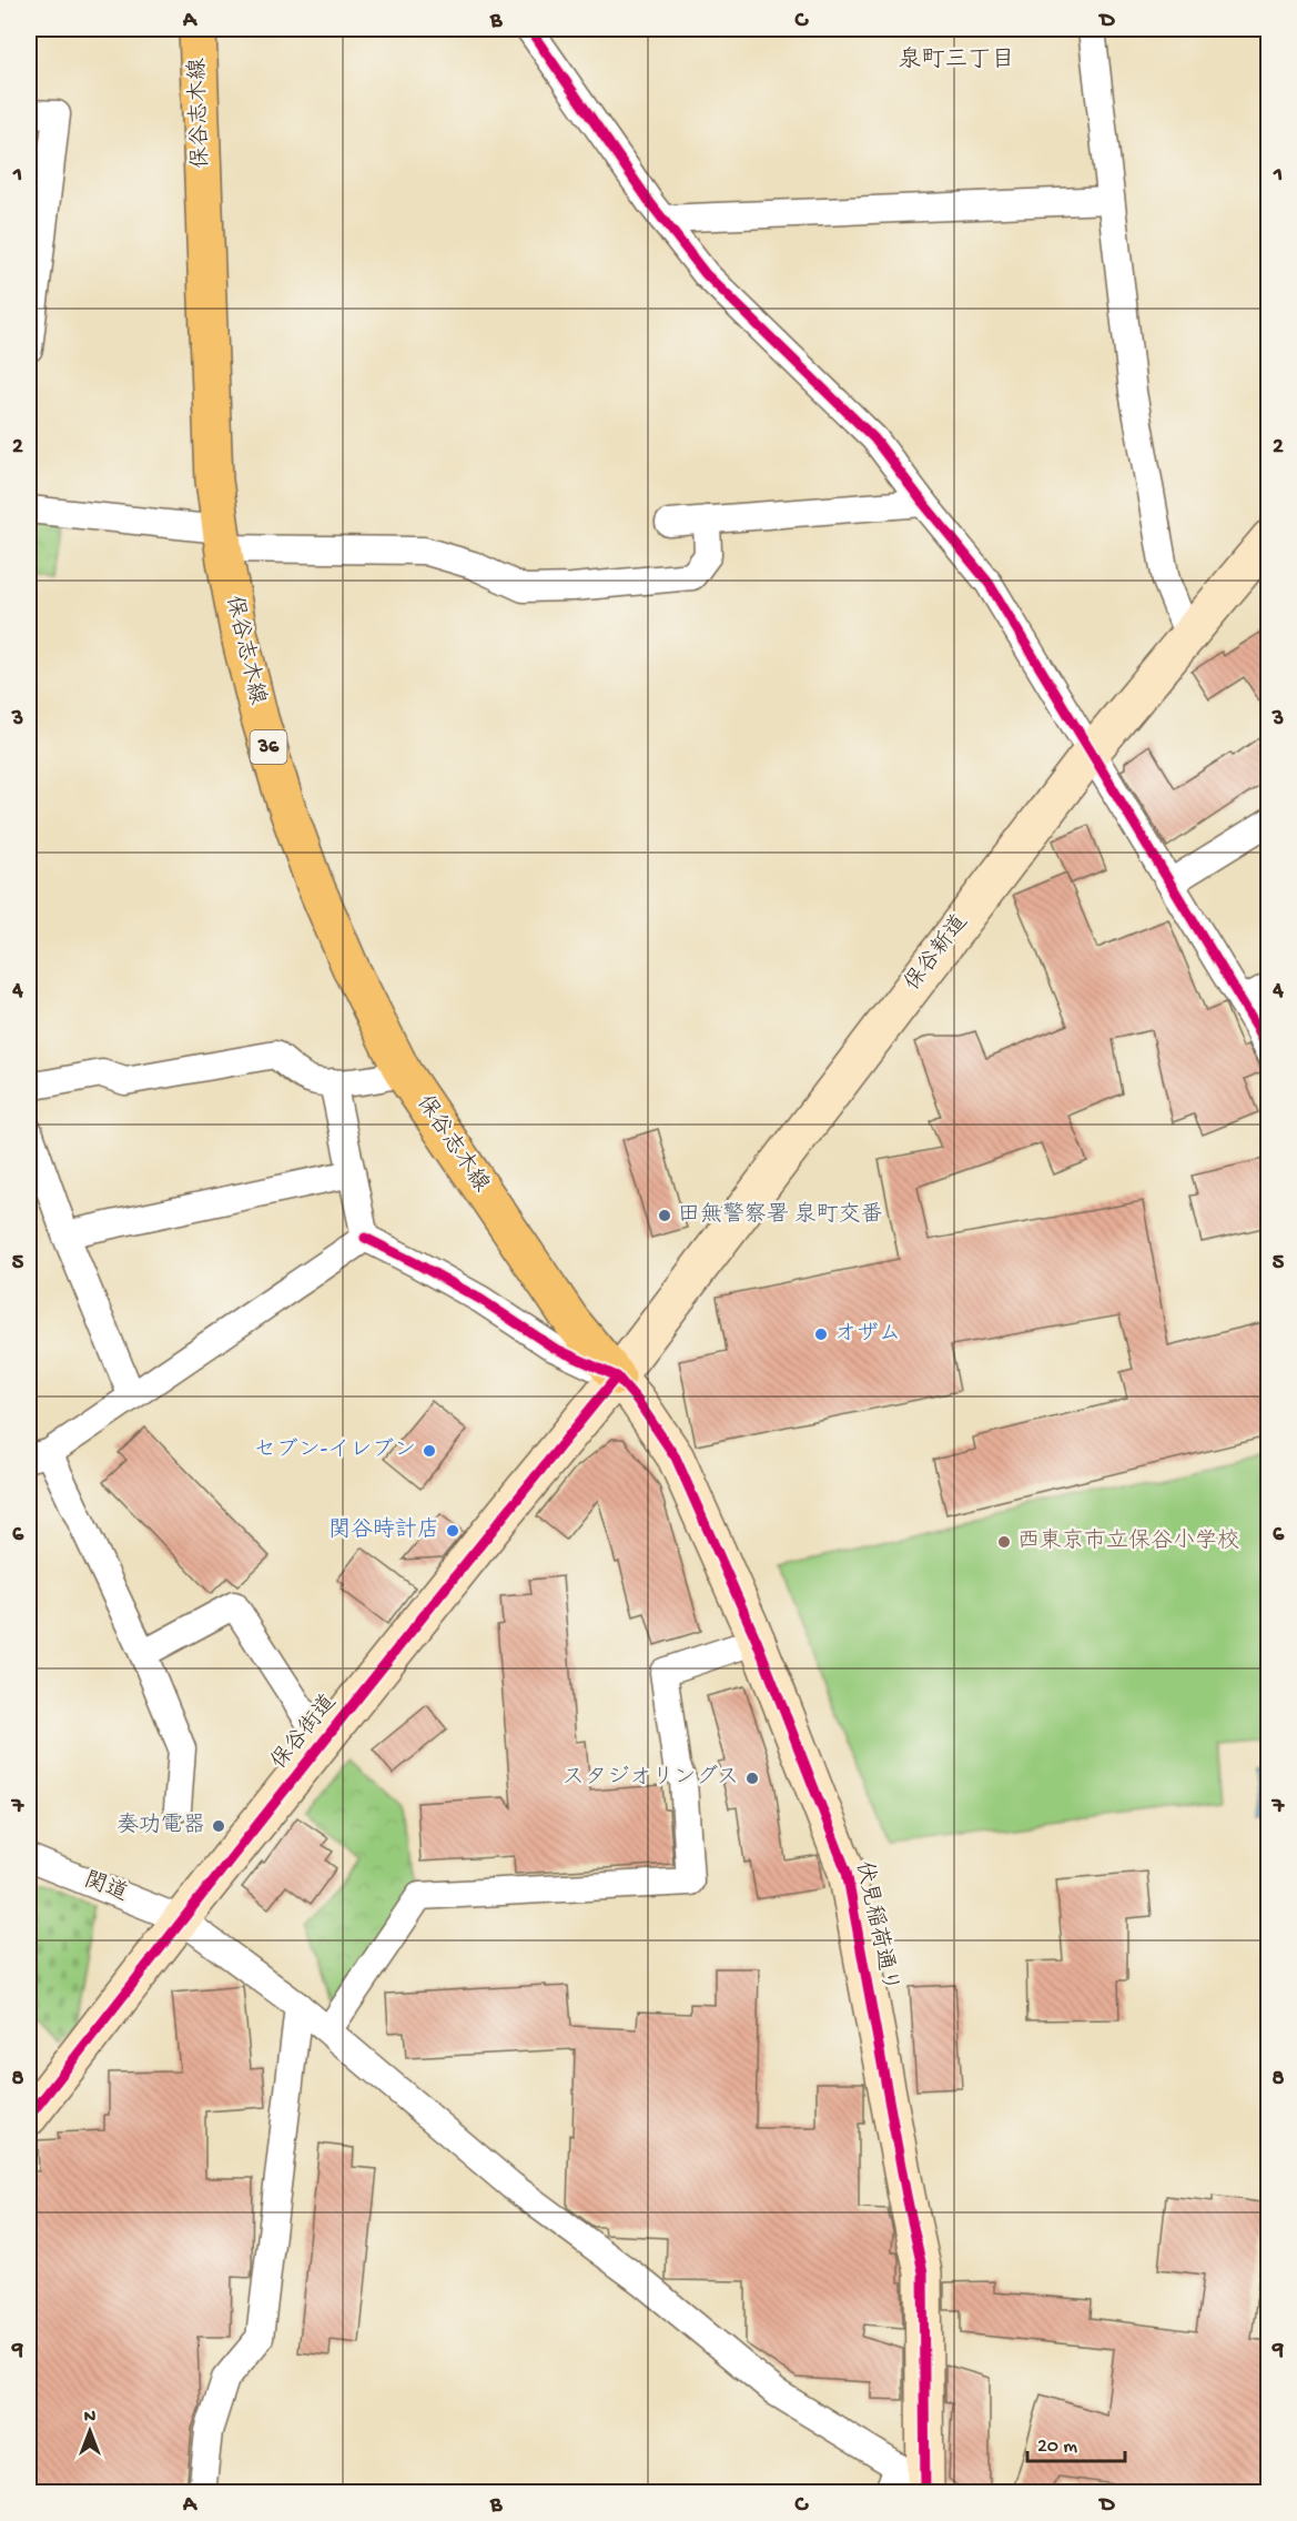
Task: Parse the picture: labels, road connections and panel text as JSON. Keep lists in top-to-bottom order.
{
  "streets": {
    "main road": [
      "保谷志木線",
      "36",
      "保谷新道",
      "保谷街道",
      "伏見稲荷通り"
    ],
    "street": ["関道"]
  },
  "crossings": [
    ["保谷志木線", "保谷新道"],
    ["保谷志木線", "保谷街道"],
    ["保谷志木線", "伏見稲荷通り"],
    ["保谷新道", "保谷街道"],
    ["保谷新道", "伏見稲荷通り"],
    ["保谷街道", "関道"],
    ["保谷街道", "伏見稲荷通り"],
    ["関道", "伏見稲荷通り"]
  ],
  "districts": ["泉町三丁目"],
  "places": [
    "田無警察署 泉町交番",
    "オザム",
    "セブン-イレブン",
    "関谷時計店",
    "西東京市立保谷小学校",
    "スタジオリングス",
    "奏功電器"
  ],
  "scale_bar": "20 m",
  "north": "top",
  "grid": {
    "columns": [
      "A",
      "B",
      "C",
      "D"
    ],
    "rows": [
      "1",
      "2",
      "3",
      "4",
      "5",
      "6",
      "7",
      "8",
      "9"
    ]
  }
}
